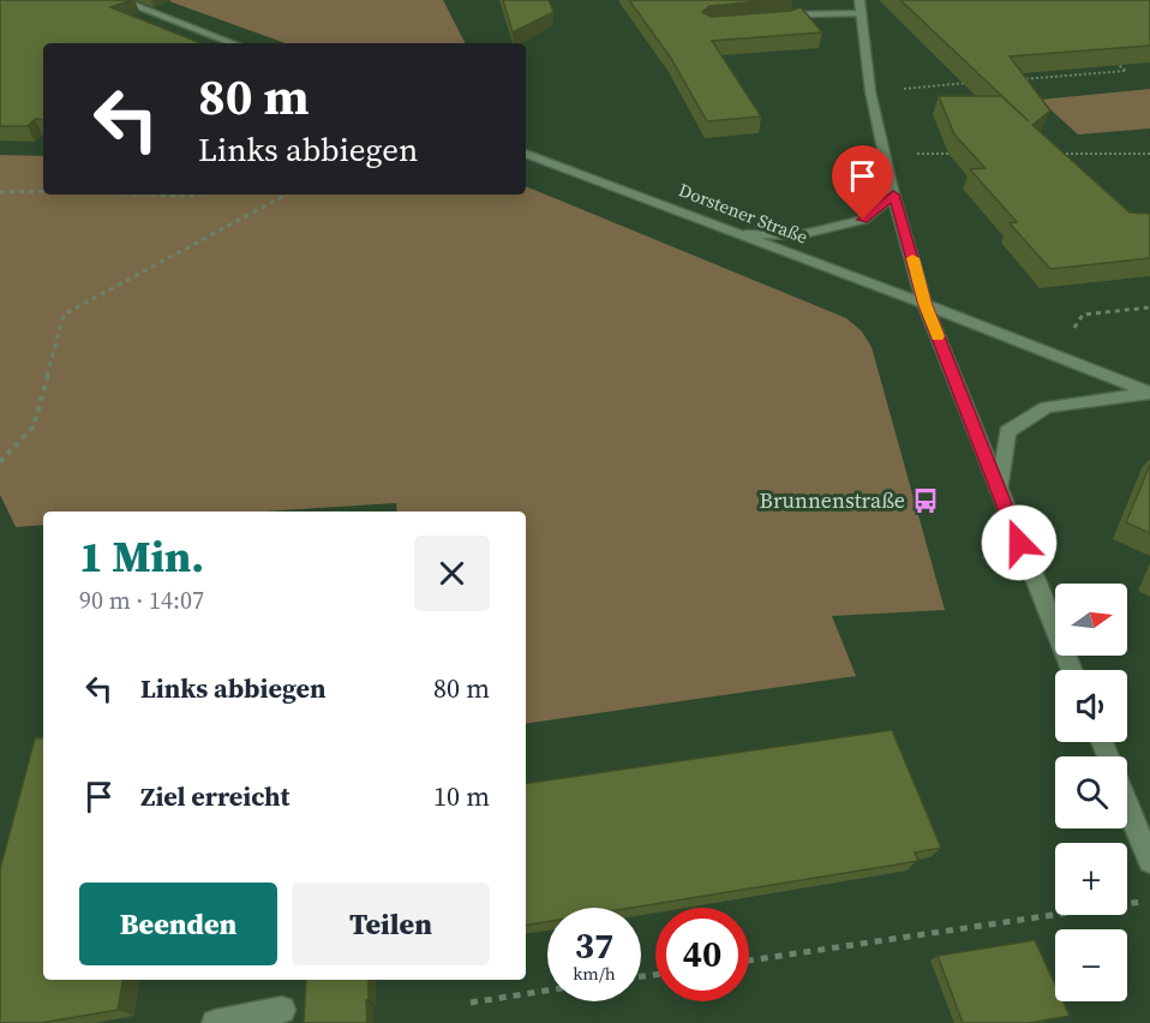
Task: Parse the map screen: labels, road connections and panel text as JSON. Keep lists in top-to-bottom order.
{
  "streets": {
    "street": ["Dorstener Straße"]
  },
  "places": {
    "bus stop": ["Brunnenstraße"]
  },
  "north": "right",
  "page": {
    "turn": ["80 m", "Links abbiegen"],
    "heading": ["1 Min.", "90 m · 14:07"],
    "map_buttons": ["+", "−"],
    "list": [
      {
        "name": "Links abbiegen",
        "value": "80 m"
      },
      {
        "name": "Ziel erreicht",
        "value": "10 m"
      }
    ],
    "buttons": ["Beenden", "Teilen"],
    "speed": "37 km/h",
    "limit": "40"
  }
}
